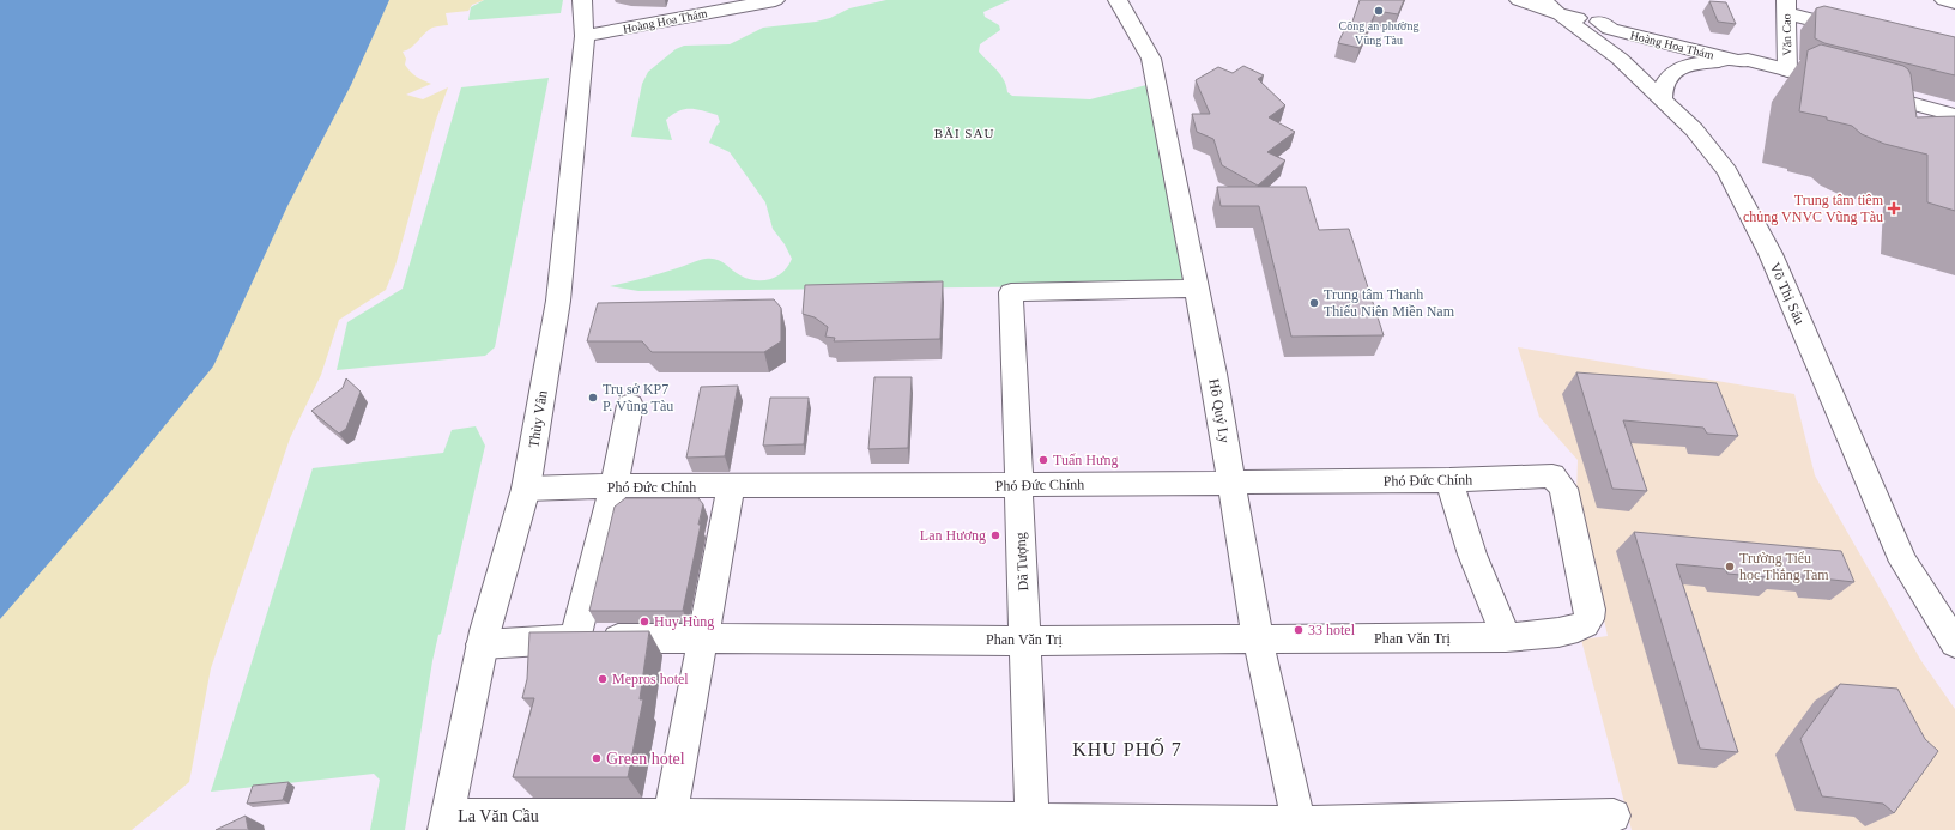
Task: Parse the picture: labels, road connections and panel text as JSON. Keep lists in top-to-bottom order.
{
  "streets": {
    "street": [
      "Hoàng Hoa Thám",
      "Văn Cao",
      "Võ Thị Sáu",
      "Hồ Quý Ly",
      "Thùy Vân",
      "Phó Đức Chính",
      "Dã Tượng",
      "Phan Văn Trị",
      "La Văn Cầu"
    ]
  },
  "crossings": [
    ["Hoàng Hoa Thám", "Văn Cao"],
    ["Hoàng Hoa Thám", "Võ Thị Sáu"],
    ["Hoàng Hoa Thám", "Thùy Vân"],
    ["Hồ Quý Ly", "Phó Đức Chính"],
    ["Hồ Quý Ly", "Dã Tượng"],
    ["Hồ Quý Ly", "Phan Văn Trị"],
    ["Hồ Quý Ly", "La Văn Cầu"],
    ["Thùy Vân", "Phó Đức Chính"],
    ["Thùy Vân", "Phan Văn Trị"],
    ["Thùy Vân", "La Văn Cầu"],
    ["Phó Đức Chính", "Dã Tượng"],
    ["Phó Đức Chính", "Phan Văn Trị"],
    ["Dã Tượng", "Phan Văn Trị"],
    ["Dã Tượng", "La Văn Cầu"]
  ],
  "districts": ["BÃI SAU", "KHU PHỐ 7"],
  "places": {
    "other": [
      "Công an phường Vũng Tàu",
      "Trung tâm Thanh Thiếu Niên Miền Nam",
      "Trụ sở KP7 P. Vũng Tàu",
      "Tuấn Hưng",
      "Lan Hương",
      "Trường Tiểu học Thắng Tam",
      "Huy Hùng",
      "33 hotel",
      "Mepros hotel",
      "Green hotel"
    ],
    "health": ["Trung tâm tiêm chủng VNVC Vũng Tàu"]
  }
}
